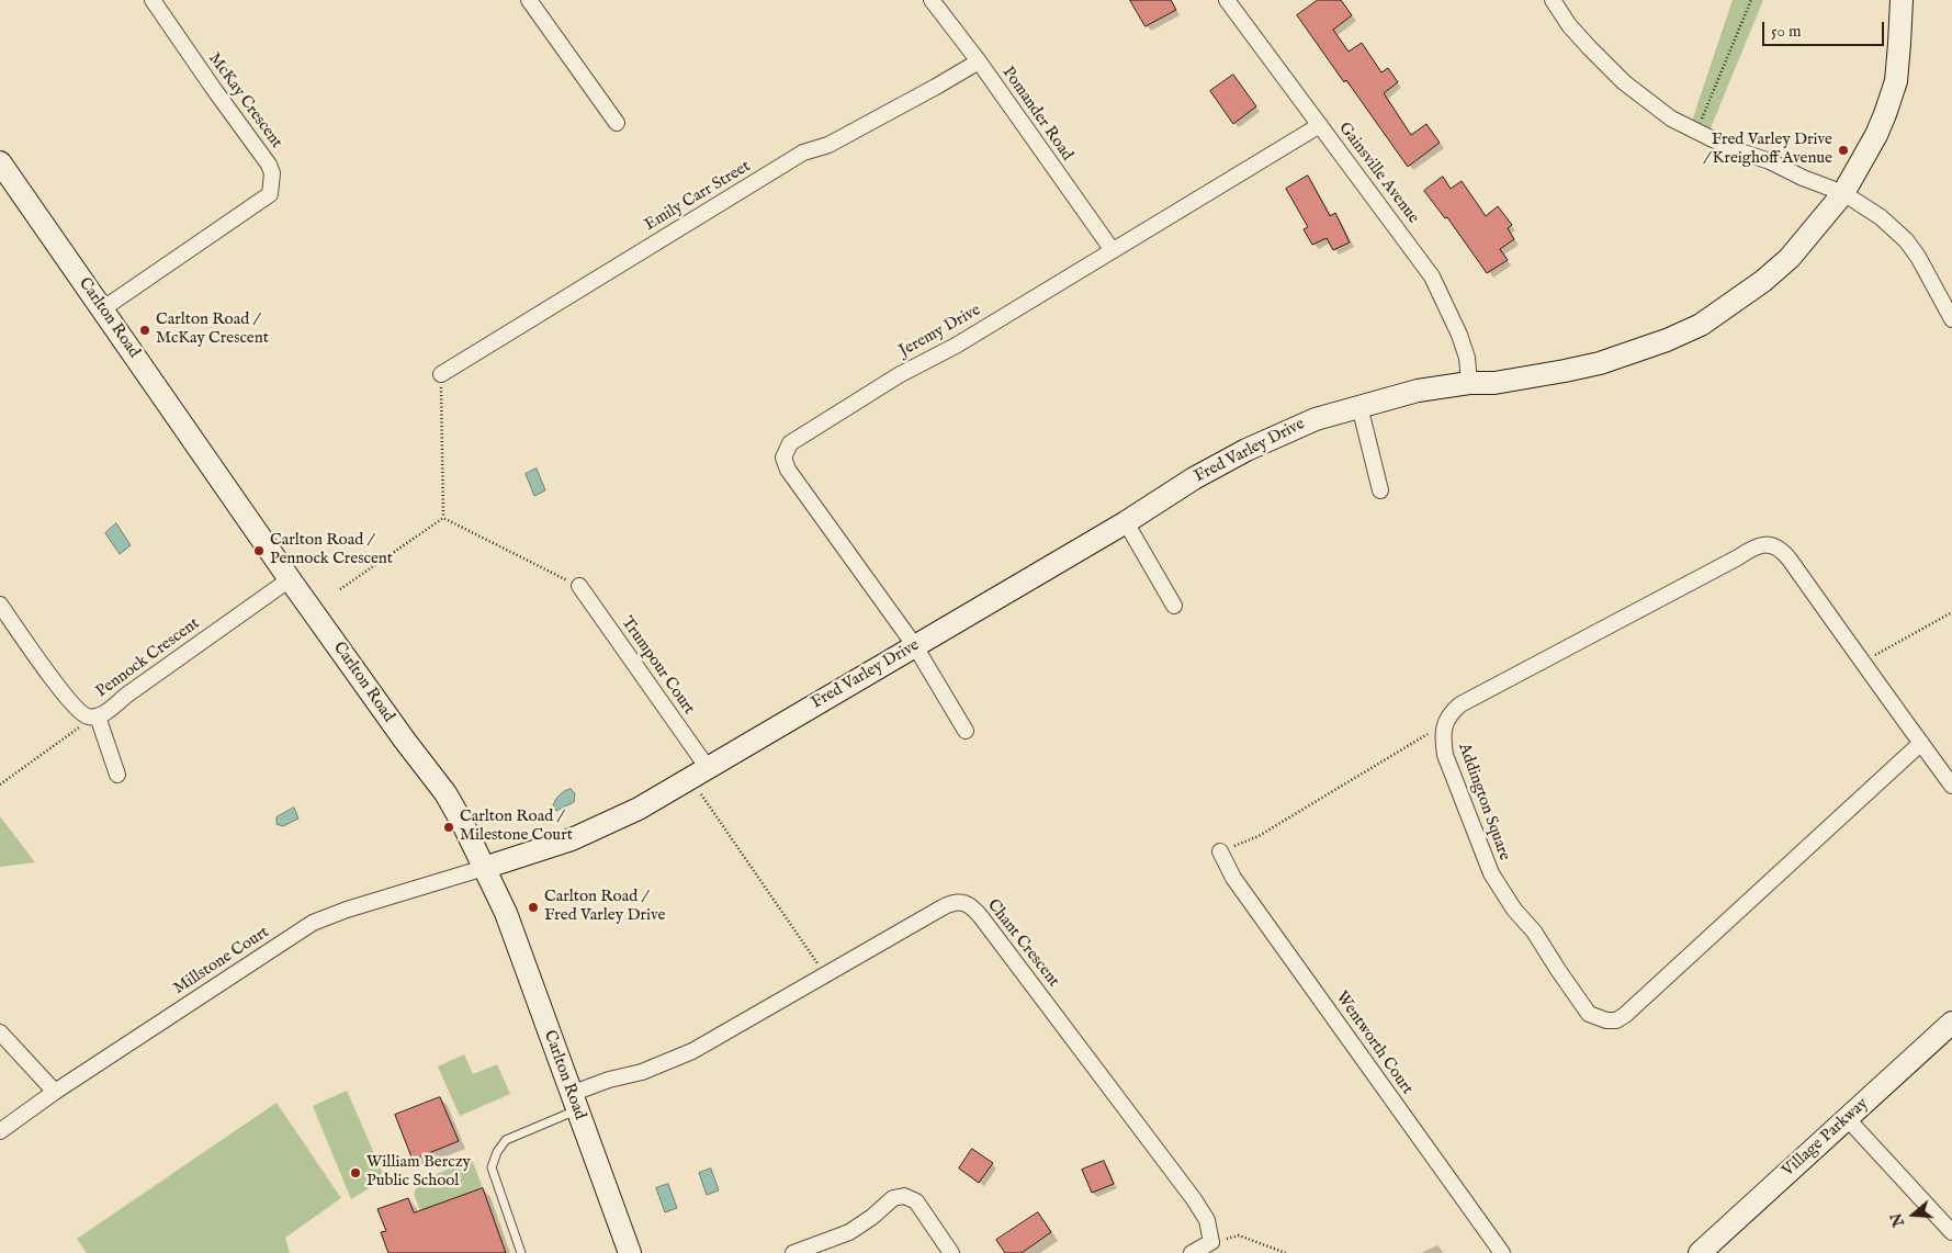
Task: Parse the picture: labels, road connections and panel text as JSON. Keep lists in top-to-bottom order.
{
  "streets": {
    "street": [
      "McKay Crescent",
      "Pomander Road",
      "Gainsville Avenue",
      "Emily Carr Street",
      "Carlton Road",
      "Jeremy Drive",
      "Fred Varley Drive",
      "Pennock Crescent",
      "Trumpour Court",
      "Addington Square",
      "Chant Crescent",
      "Millstone Court",
      "Wentworth Court",
      "Village Parkway"
    ]
  },
  "crossings": [
    ["McKay Crescent", "Carlton Road"],
    ["Pomander Road", "Emily Carr Street"],
    ["Pomander Road", "Jeremy Drive"],
    ["Gainsville Avenue", "Jeremy Drive"],
    ["Gainsville Avenue", "Fred Varley Drive"],
    ["Carlton Road", "Fred Varley Drive"],
    ["Carlton Road", "Pennock Crescent"],
    ["Carlton Road", "Chant Crescent"],
    ["Carlton Road", "Millstone Court"],
    ["Jeremy Drive", "Fred Varley Drive"],
    ["Fred Varley Drive", "Trumpour Court"],
    ["Fred Varley Drive", "Millstone Court"]
  ],
  "places": [
    "Fred Varley Drive / Kreighoff Avenue",
    "Carlton Road / McKay Crescent",
    "Carlton Road / Pennock Crescent",
    "Carlton Road / Milestone Court",
    "Carlton Road / Fred Varley Drive",
    "William Berczy Public School"
  ],
  "scale_bar": "50 m",
  "north": "left"
}
